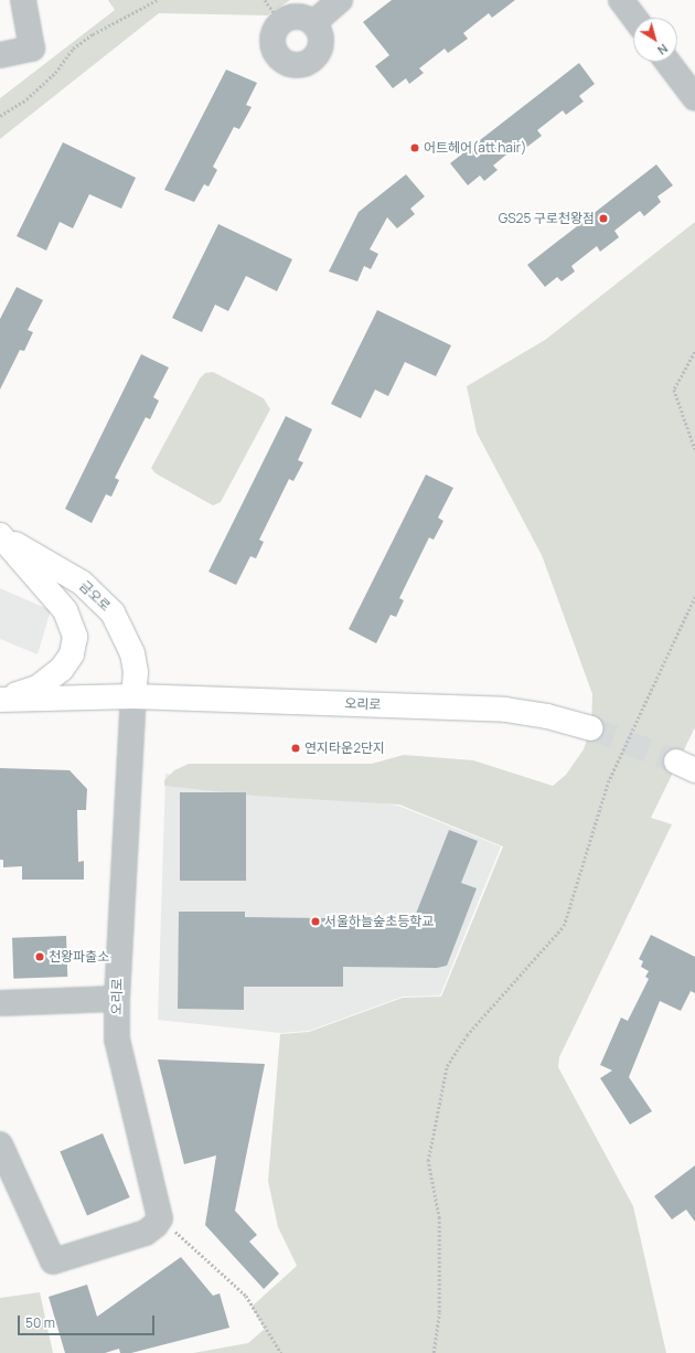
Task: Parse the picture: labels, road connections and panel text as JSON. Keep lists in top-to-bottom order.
{
  "streets": {
    "main road": ["금오로", "오리로"]
  },
  "crossings": [
    ["금오로", "오리로"]
  ],
  "places": [
    "어트헤어(att hair)",
    "GS25 구로천왕점",
    "연지타운2단지",
    "서울하늘숲초등학교",
    "천왕파출소"
  ],
  "scale_bar": "50 m",
  "north": "bottom right"
}
